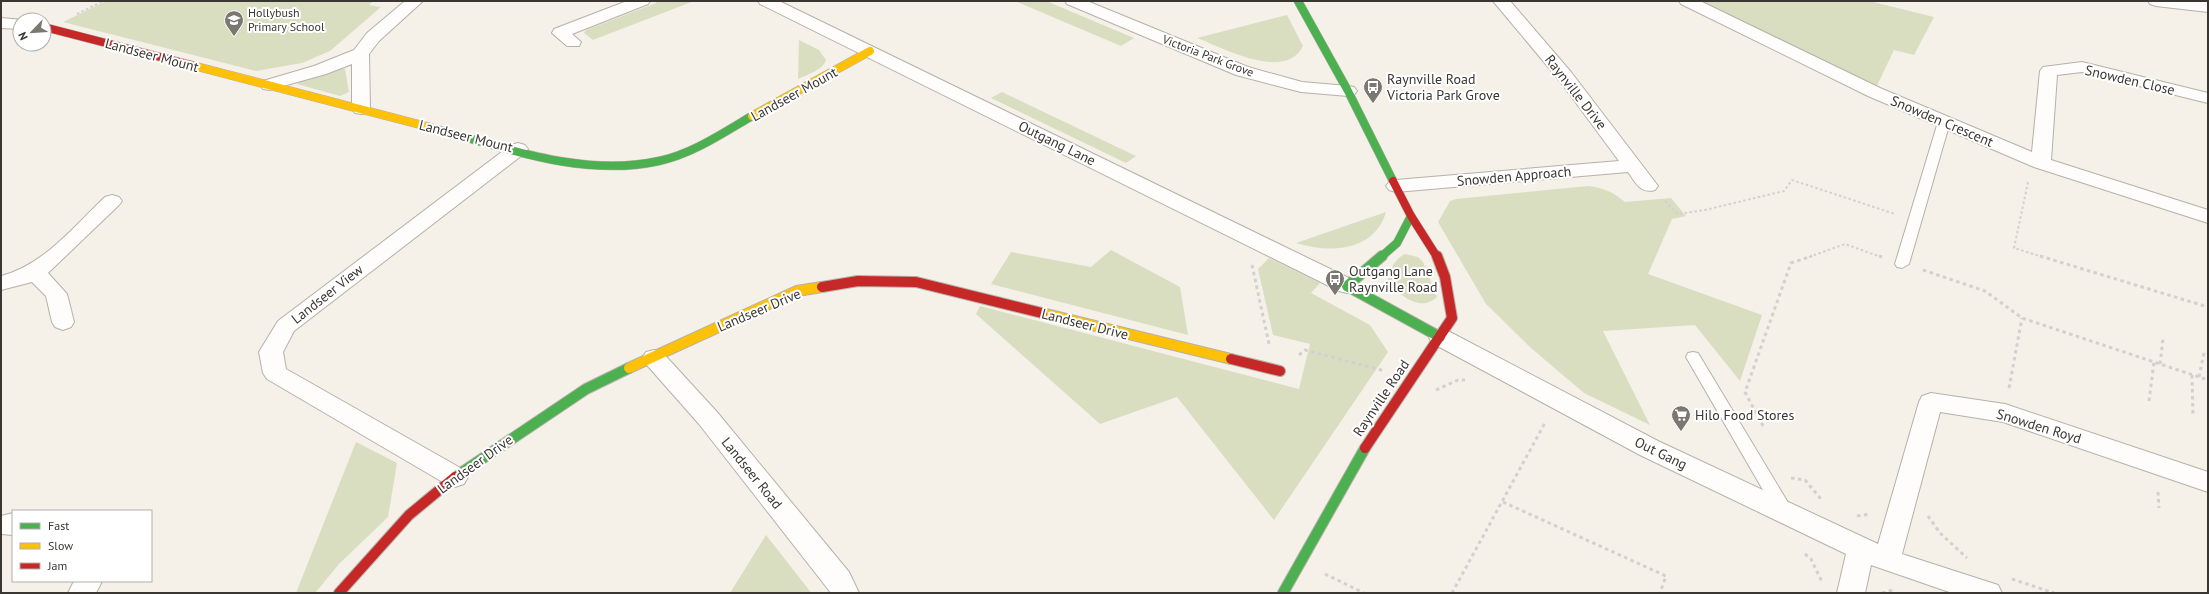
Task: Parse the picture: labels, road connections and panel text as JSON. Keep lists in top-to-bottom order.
{
  "streets": {
    "street": [
      "Landseer Mount",
      "Victoria Park Grove",
      "Snowden Close",
      "Raynville Drive",
      "Snowden Crescent",
      "Outgang Lane",
      "Snowden Approach",
      "Landseer View",
      "Landseer Drive",
      "Raynville Road",
      "Snowden Royd",
      "Out Gang",
      "Landseer Road"
    ]
  },
  "crossings": [
    ["Landseer Mount", "Outgang Lane"],
    ["Landseer Mount", "Landseer View"],
    ["Victoria Park Grove", "Raynville Road"],
    ["Snowden Close", "Snowden Crescent"],
    ["Raynville Drive", "Snowden Approach"],
    ["Outgang Lane", "Out Gang"],
    ["Snowden Approach", "Raynville Road"],
    ["Landseer View", "Landseer Drive"],
    ["Landseer Drive", "Landseer Road"],
    ["Raynville Road", "Out Gang"],
    ["Snowden Royd", "Out Gang"]
  ],
  "places": {
    "school or university": ["Hollybush Primary School"],
    "bus stop": ["Raynville Road Victoria Park Grove", "Outgang Lane Raynville Road"],
    "supermarket": ["Hilo Food Stores"]
  },
  "legend": ["Fast", "Slow", "Jam"],
  "north": "bottom left"
}
